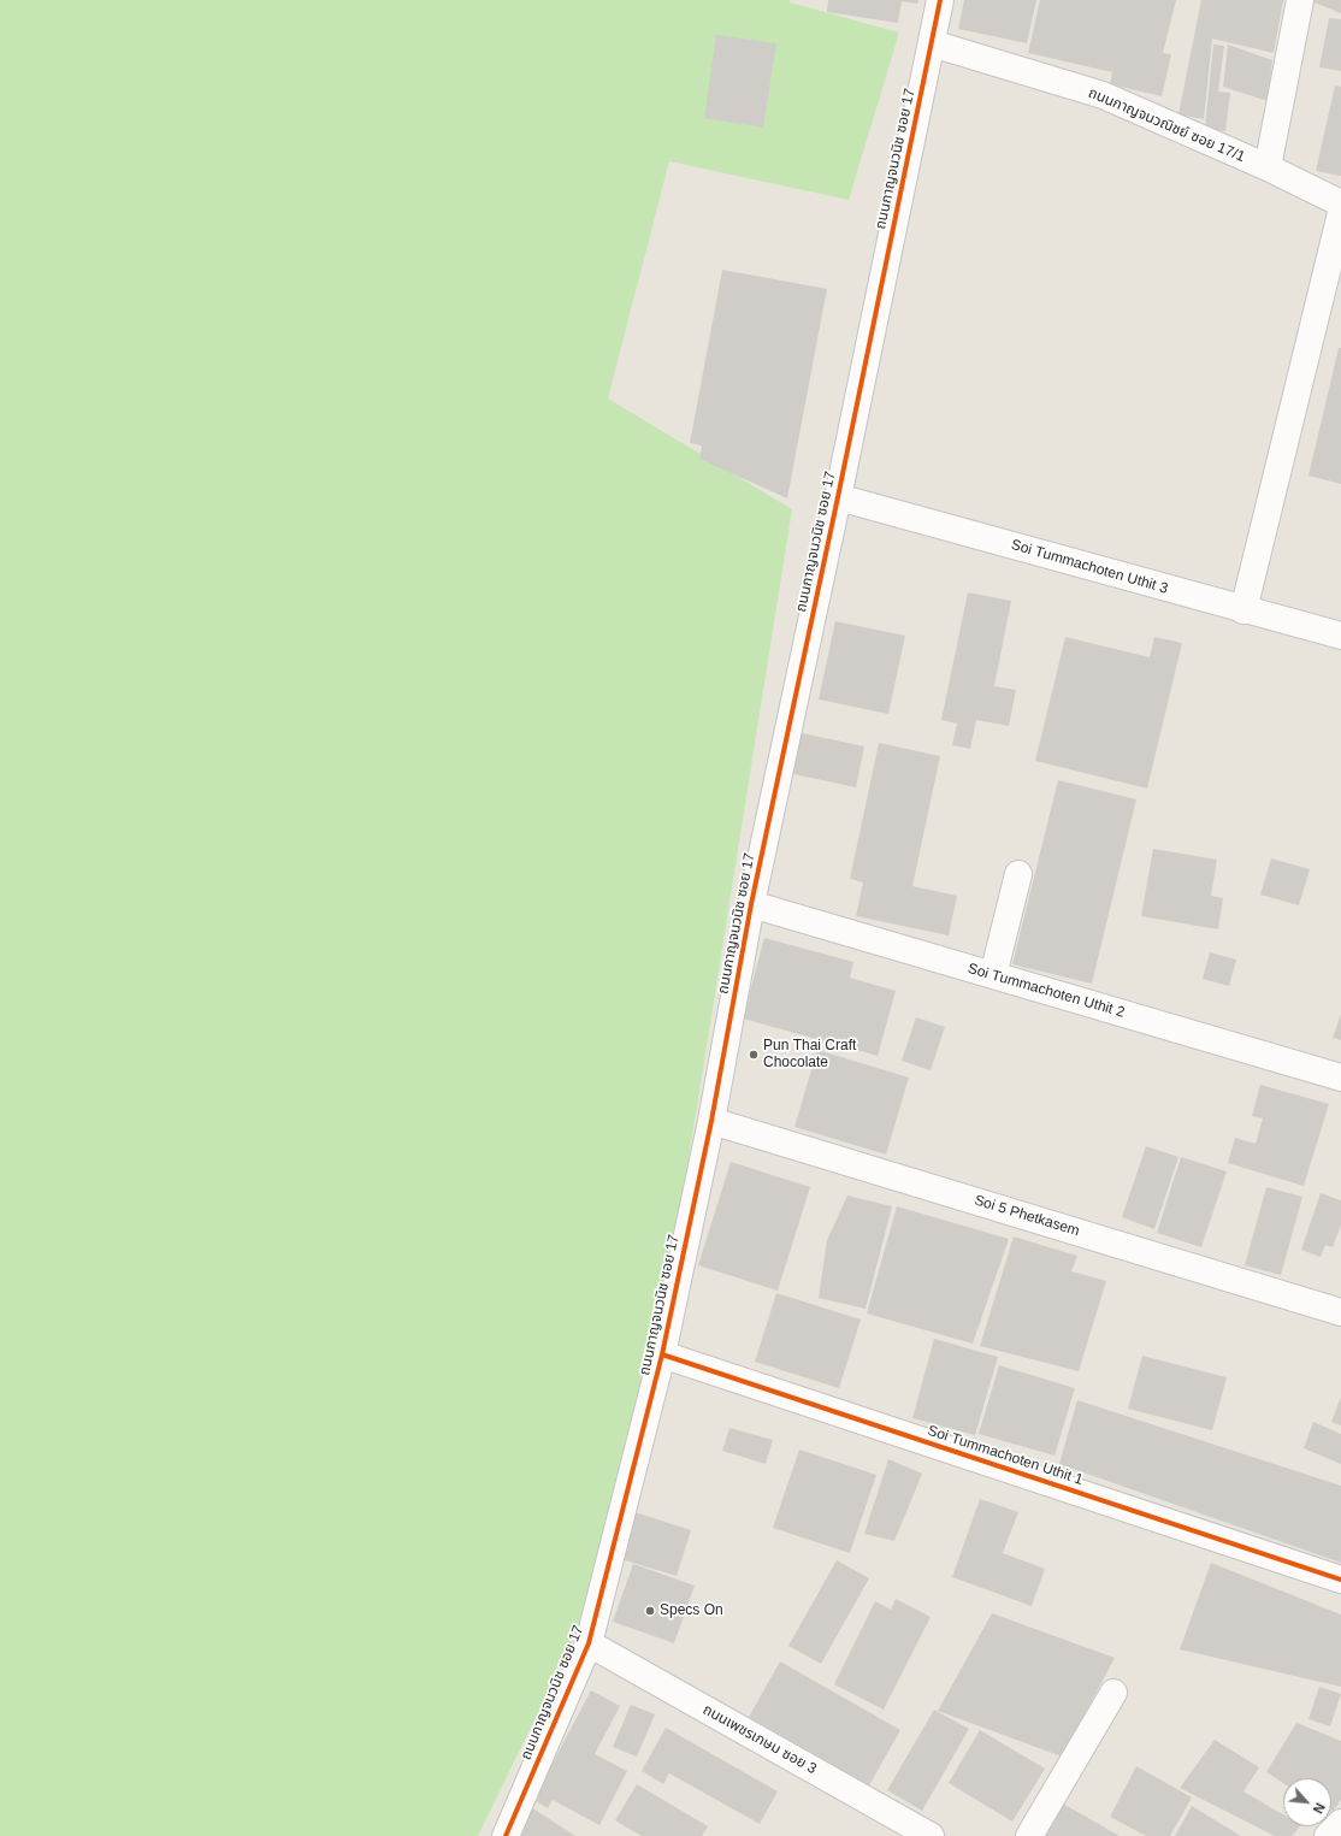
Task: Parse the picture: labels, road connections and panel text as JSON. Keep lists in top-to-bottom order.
{
  "streets": {
    "street": [
      "ถนนกาญจนวณิชย์ ซอย 17/1",
      "ถนนกาญจนวนิช ซอย 17",
      "Soi Tummachoten Uthit 3",
      "Soi Tummachoten Uthit 2",
      "Soi 5 Phetkasem",
      "Soi Tummachoten Uthit 1",
      "ถนนเพชรเกษม ซอย 3"
    ]
  },
  "crossings": [
    ["ถนนกาญจนวณิชย์ ซอย 17/1", "ถนนกาญจนวนิช ซอย 17"],
    ["ถนนกาญจนวนิช ซอย 17", "Soi Tummachoten Uthit 3"],
    ["ถนนกาญจนวนิช ซอย 17", "Soi Tummachoten Uthit 2"],
    ["ถนนกาญจนวนิช ซอย 17", "Soi 5 Phetkasem"],
    ["ถนนกาญจนวนิช ซอย 17", "Soi Tummachoten Uthit 1"],
    ["ถนนกาญจนวนิช ซอย 17", "ถนนเพชรเกษม ซอย 3"]
  ],
  "places": ["Pun Thai Craft Chocolate", "Specs On"],
  "north": "bottom right"
}
